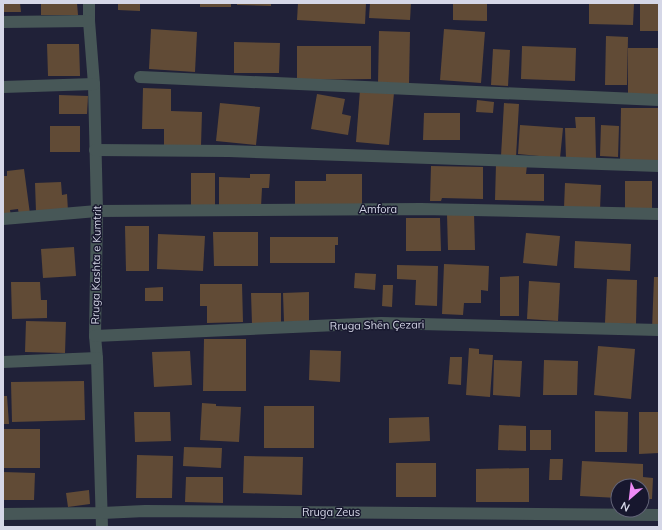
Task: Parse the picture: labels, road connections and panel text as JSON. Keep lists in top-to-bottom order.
{
  "streets": {
    "street": [
      "Amfora",
      "Rruga Kashta e Kumtrit",
      "Rruga Shën Çezari",
      "Rruga Zeus"
    ]
  },
  "crossings": [
    ["Amfora", "Rruga Kashta e Kumtrit"],
    ["Rruga Kashta e Kumtrit", "Rruga Shën Çezari"],
    ["Rruga Kashta e Kumtrit", "Rruga Zeus"]
  ],
  "north": "bottom left"
}
